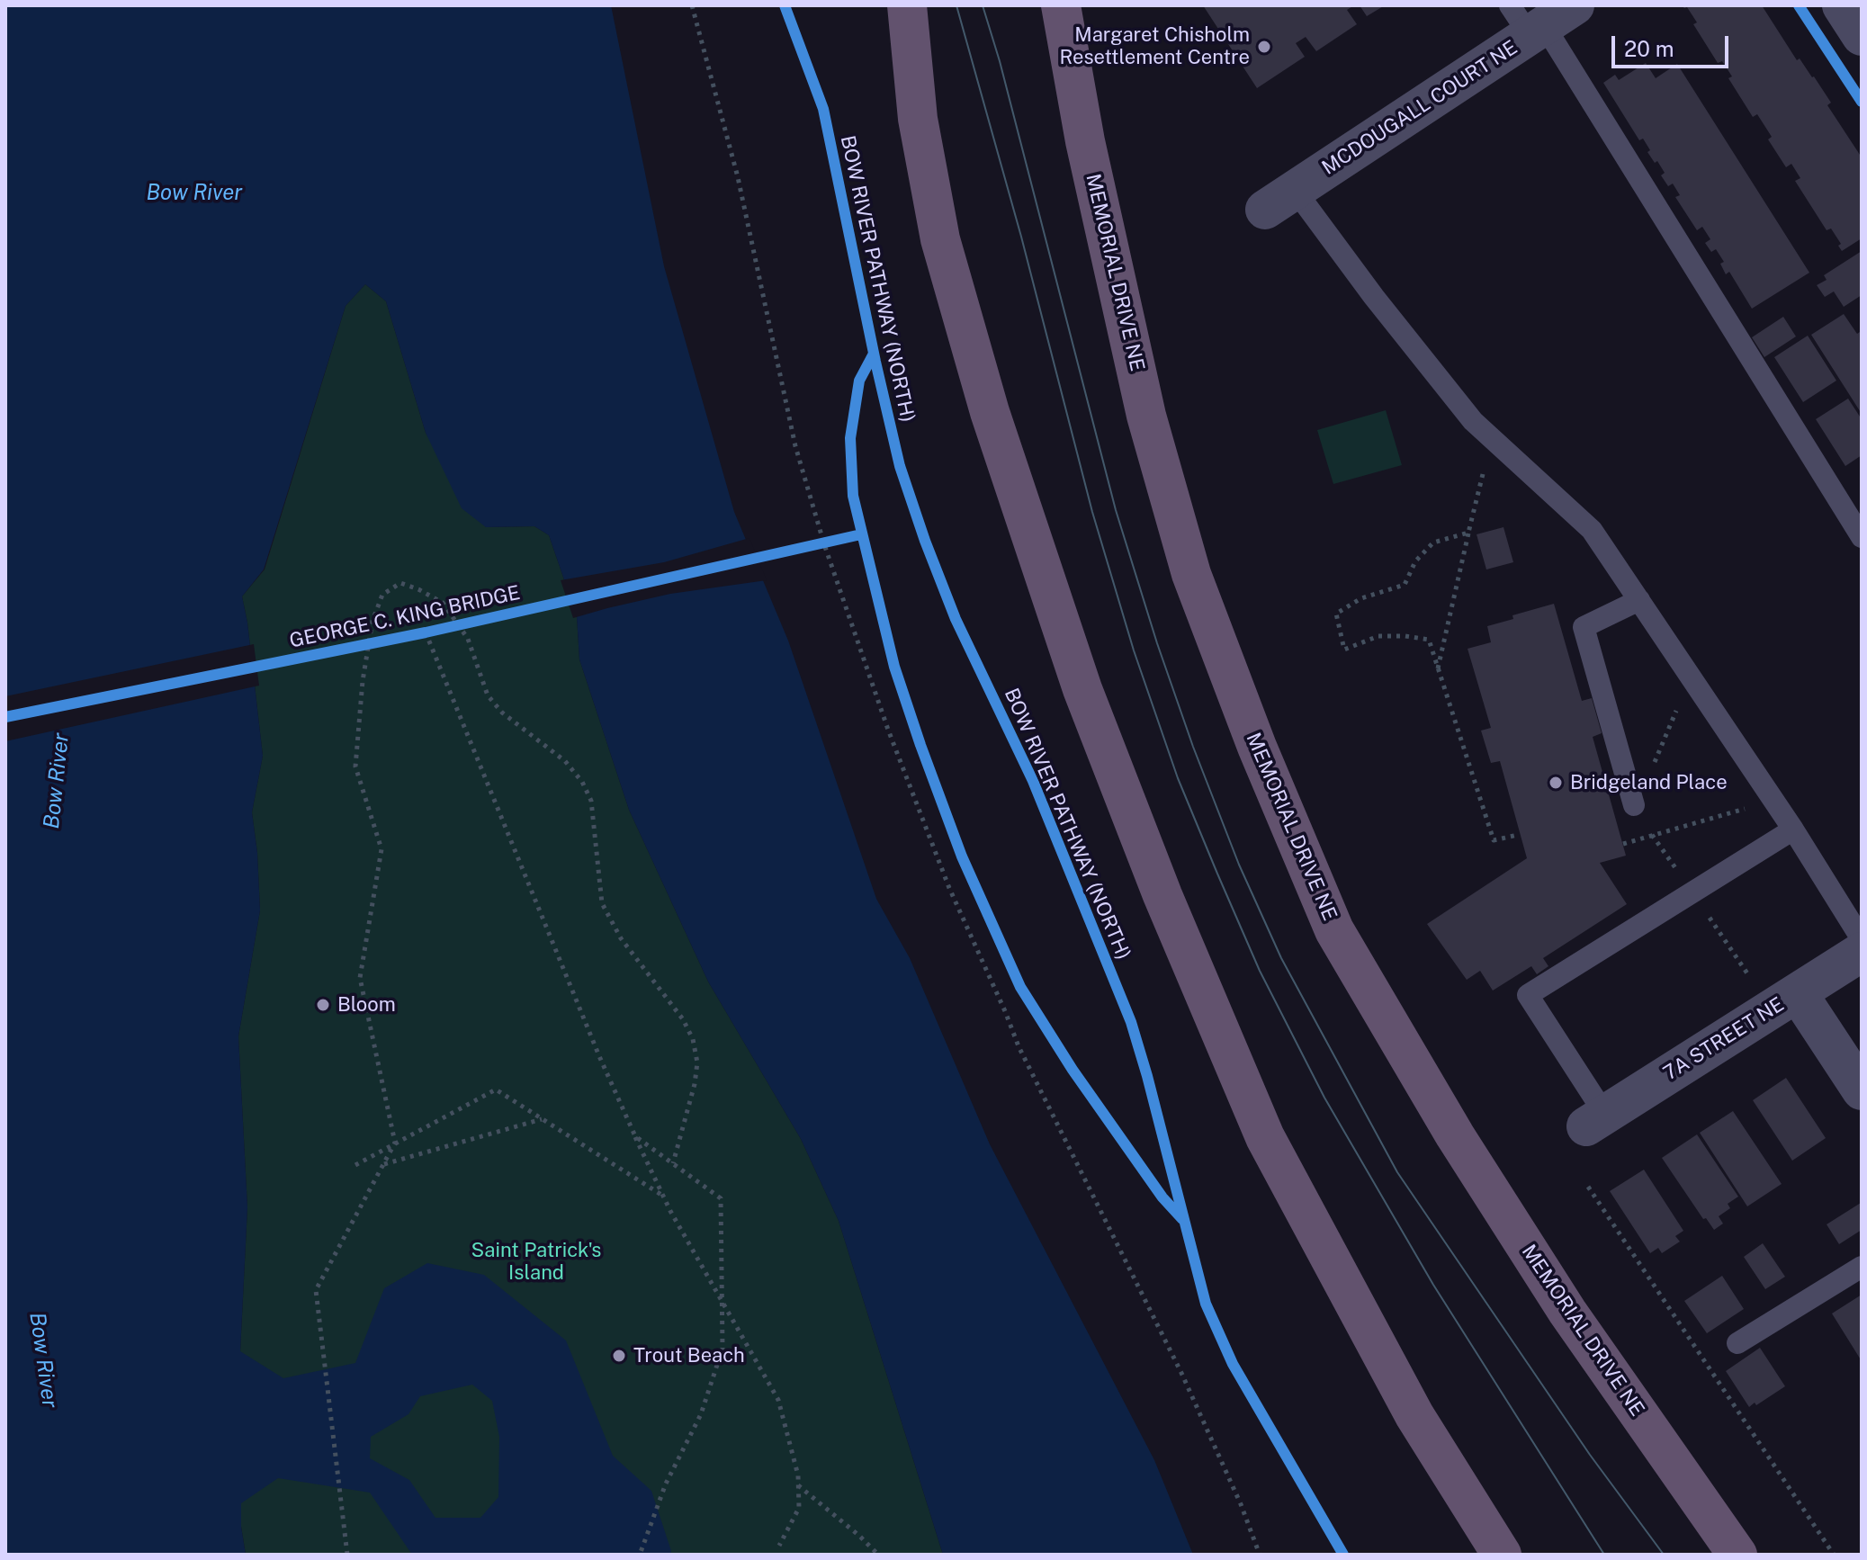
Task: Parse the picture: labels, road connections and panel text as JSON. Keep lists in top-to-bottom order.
{
  "streets": {
    "highway": ["MEMORIAL DRIVE NE"],
    "street": ["MCDOUGALL COURT NE", "7A STREET NE"],
    "cycle path": ["BOW RIVER PATHWAY (NORTH)", "GEORGE C. KING BRIDGE"]
  },
  "water": ["Bow River"],
  "parks": ["Saint Patrick's Island"],
  "places": [
    "Margaret Chisholm Resettlement Centre",
    "Bridgeland Place",
    "Bloom",
    "Trout Beach"
  ],
  "scale_bar": "20 m"
}
